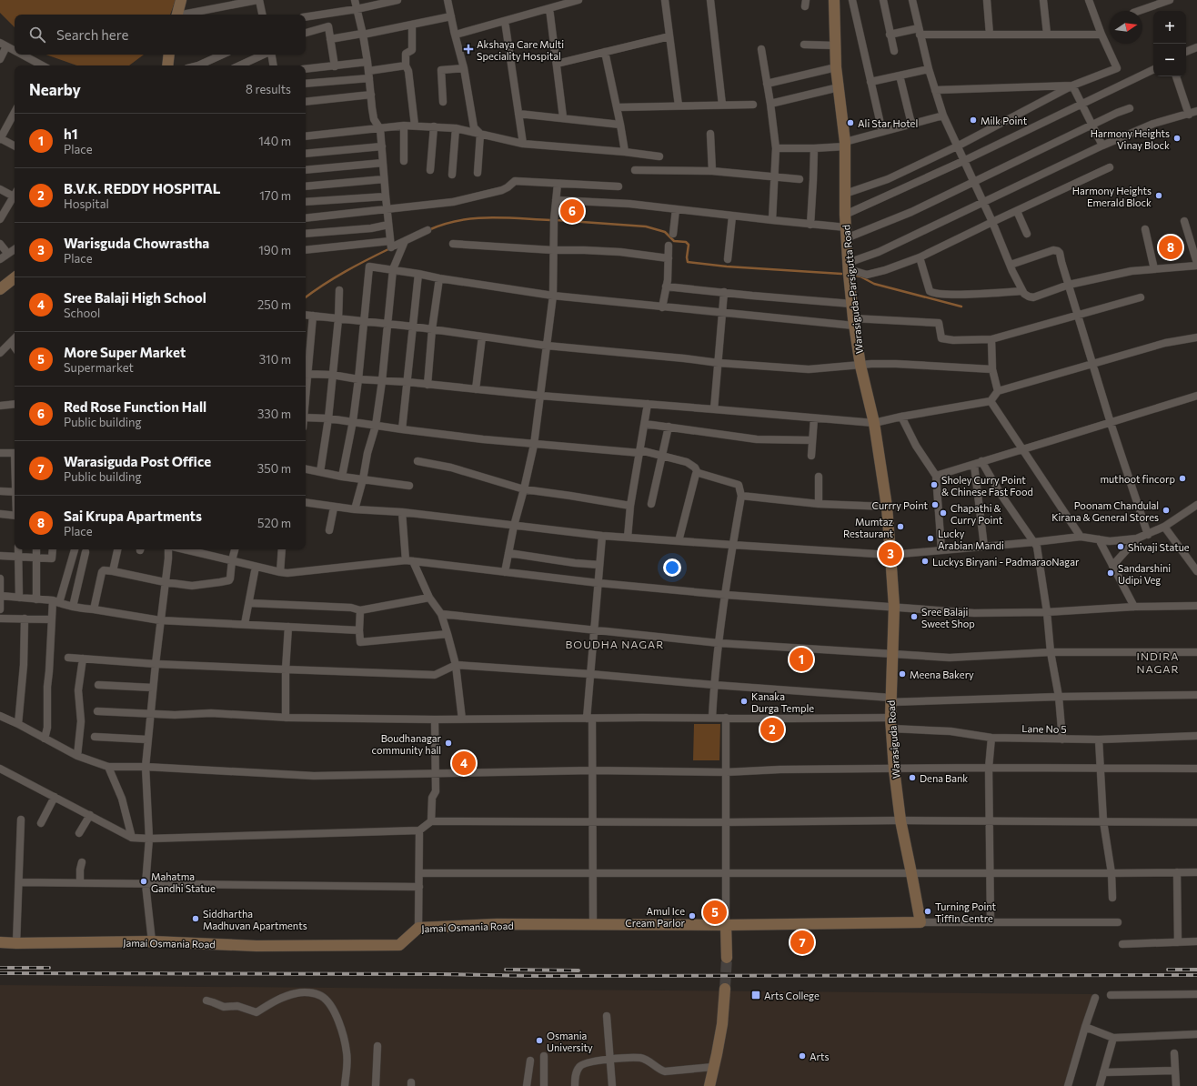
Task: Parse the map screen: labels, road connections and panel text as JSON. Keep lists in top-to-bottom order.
{
  "streets": {
    "street": [
      "Warasiguda-Parsigutta Road",
      "Lane No 5",
      "Warasiguda Road",
      "Jamai Osmania Road"
    ]
  },
  "crossings": [
    ["Warasiguda-Parsigutta Road", "Warasiguda Road"],
    ["Lane No 5", "Warasiguda Road"],
    ["Warasiguda Road", "Jamai Osmania Road"]
  ],
  "districts": ["BOUDHA NAGAR", "INDIRA NAGAR"],
  "places": {
    "health": ["Akshaya Care Multi Speciality Hospital"],
    "other": [
      "Milk Point",
      "Ali Star Hotel",
      "Harmony Heights Vinay Block",
      "Harmony Heights Emerald Block",
      "muthoot fincorp",
      "Sholey Curry Point & Chinese Fast Food",
      "Currry Point",
      "Poonam Chandulal Kirana & General Stores",
      "Chapathi & Curry Point",
      "Mumtaz Restaurant",
      "Lucky Arabian Mandi",
      "Shivaji Statue",
      "Luckys Biryani - PadmaraoNagar",
      "Sandarshini Udipi Veg",
      "Sree Balaji Sweet Shop",
      "Meena Bakery",
      "Kanaka Durga Temple",
      "Boudhanagar community hall",
      "Dena Bank",
      "Mahatma Gandhi Statue",
      "Turning Point Tiffin Centre",
      "Amul Ice Cream Parlor",
      "Siddhartha Madhuvan Apartments",
      "Osmania University",
      "Arts"
    ],
    "transit": ["Arts College"]
  },
  "north": "right",
  "page": {
    "map_buttons": ["+", "−"],
    "search": "Search here",
    "heading": ["Nearby", "8 results"],
    "list": [
      {
        "mark": "1",
        "name": "h1",
        "note": "Place",
        "value": "140 m"
      },
      {
        "mark": "2",
        "name": "B.V.K. REDDY HOSPITAL",
        "note": "Hospital",
        "value": "170 m"
      },
      {
        "mark": "3",
        "name": "Warisguda Chowrastha",
        "note": "Place",
        "value": "190 m"
      },
      {
        "mark": "4",
        "name": "Sree Balaji High School",
        "note": "School",
        "value": "250 m"
      },
      {
        "mark": "5",
        "name": "More Super Market",
        "note": "Supermarket",
        "value": "310 m"
      },
      {
        "mark": "6",
        "name": "Red Rose Function Hall",
        "note": "Public building",
        "value": "330 m"
      },
      {
        "mark": "7",
        "name": "Warasiguda Post Office",
        "note": "Public building",
        "value": "350 m"
      },
      {
        "mark": "8",
        "name": "Sai Krupa Apartments",
        "note": "Place",
        "value": "520 m"
      }
    ],
    "pins": [
      "6",
      "8",
      "3",
      "1",
      "2",
      "4",
      "5",
      "7"
    ]
  }
}
